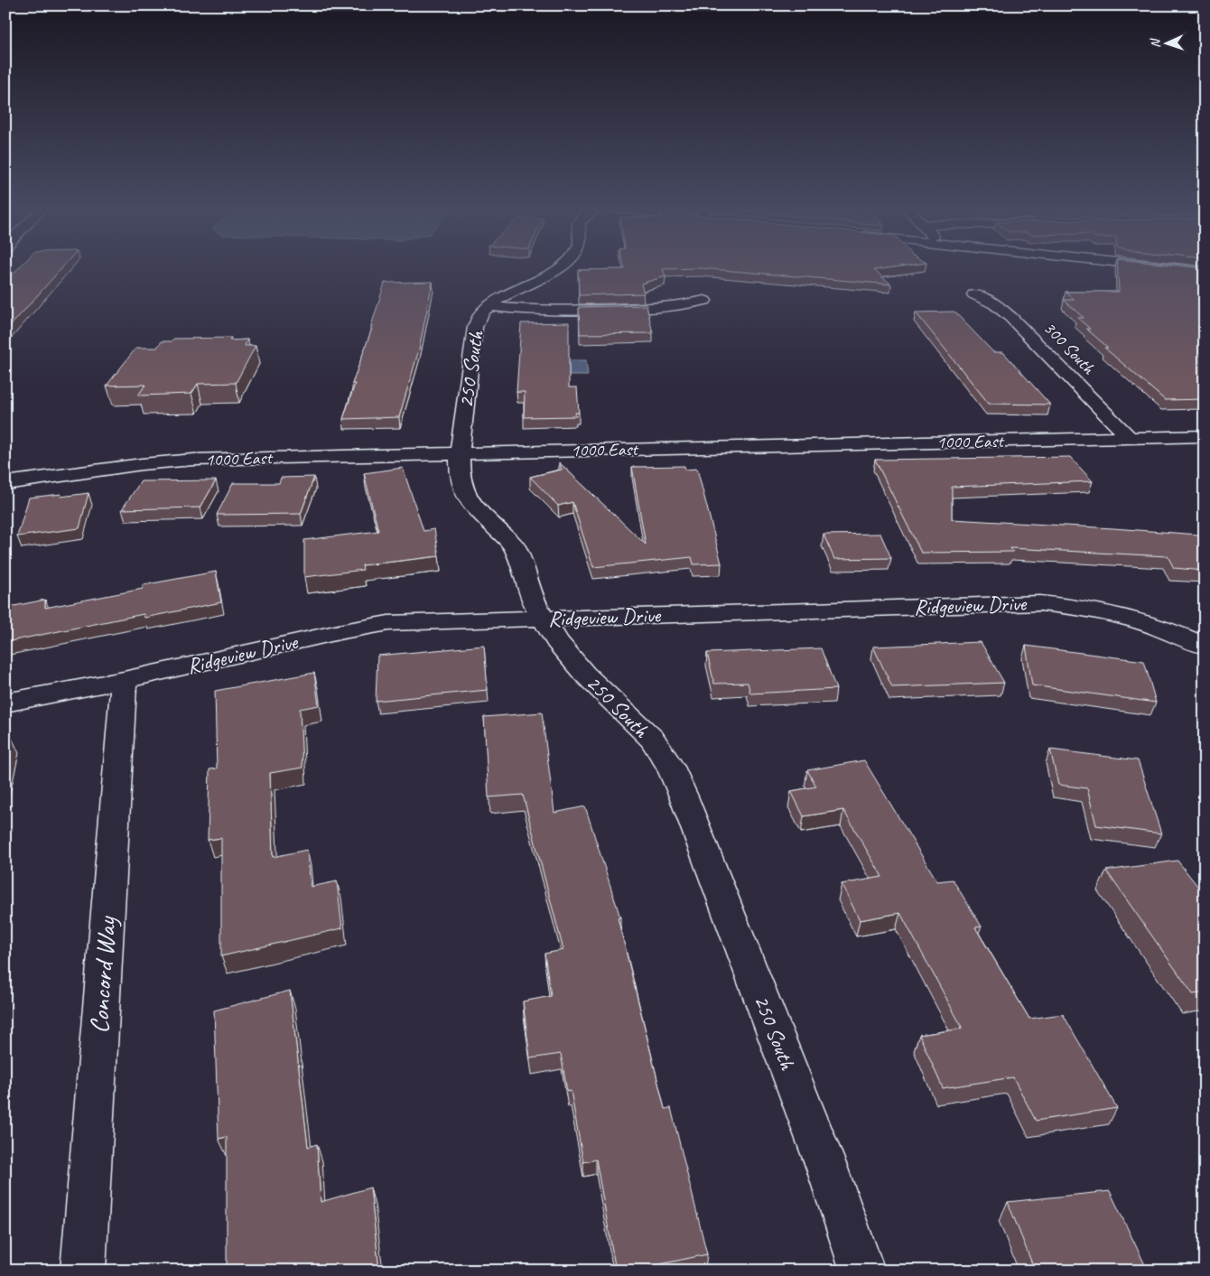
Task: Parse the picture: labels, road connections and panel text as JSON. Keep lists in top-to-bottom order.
{
  "streets": {
    "street": [
      "300 South",
      "250 South",
      "1000 East",
      "Ridgeview Drive",
      "Concord Way"
    ]
  },
  "crossings": [
    ["300 South", "1000 East"],
    ["250 South", "1000 East"],
    ["250 South", "Ridgeview Drive"],
    ["Ridgeview Drive", "Concord Way"]
  ],
  "north": "left"
}
